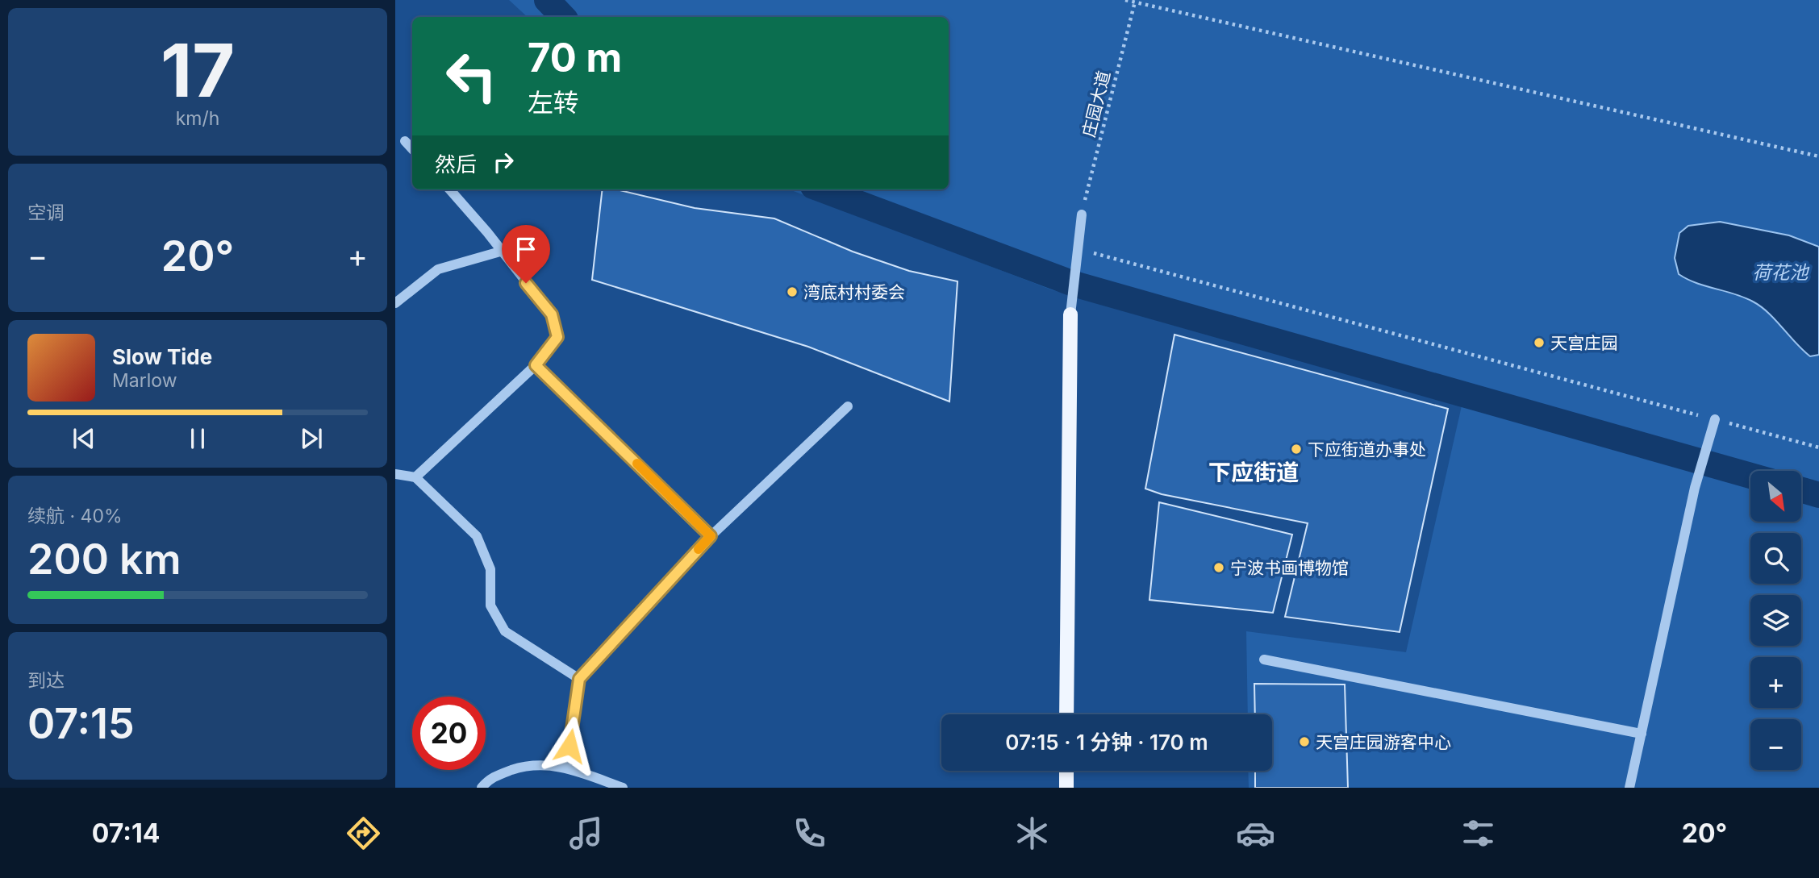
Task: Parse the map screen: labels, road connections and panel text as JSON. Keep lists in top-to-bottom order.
{
  "streets": {
    "path": ["庄园大道"]
  },
  "districts": ["下应街道"],
  "water": ["荷花池"],
  "places": [
    "湾底村村委会",
    "天宫庄园",
    "下应街道办事处",
    "宁波书画博物馆",
    "天宫庄园游客中心"
  ],
  "north": "bottom right",
  "page": {
    "tile": [
      ["17", "km/h"],
      "空调",
      ["续航 · 40%", "200 km"],
      ["到达", "07:15"]
    ],
    "turn": ["70 m", "左转"],
    "then": "然后",
    "heat": ["−", "20°", "+"],
    "song": ["Slow Tide", "Marlow"],
    "map_buttons": ["+", "−"],
    "limit": "20",
    "trip": "07:15 · 1 分钟 · 170 m",
    "tabs": ["07:14", "20°"]
  }
}
